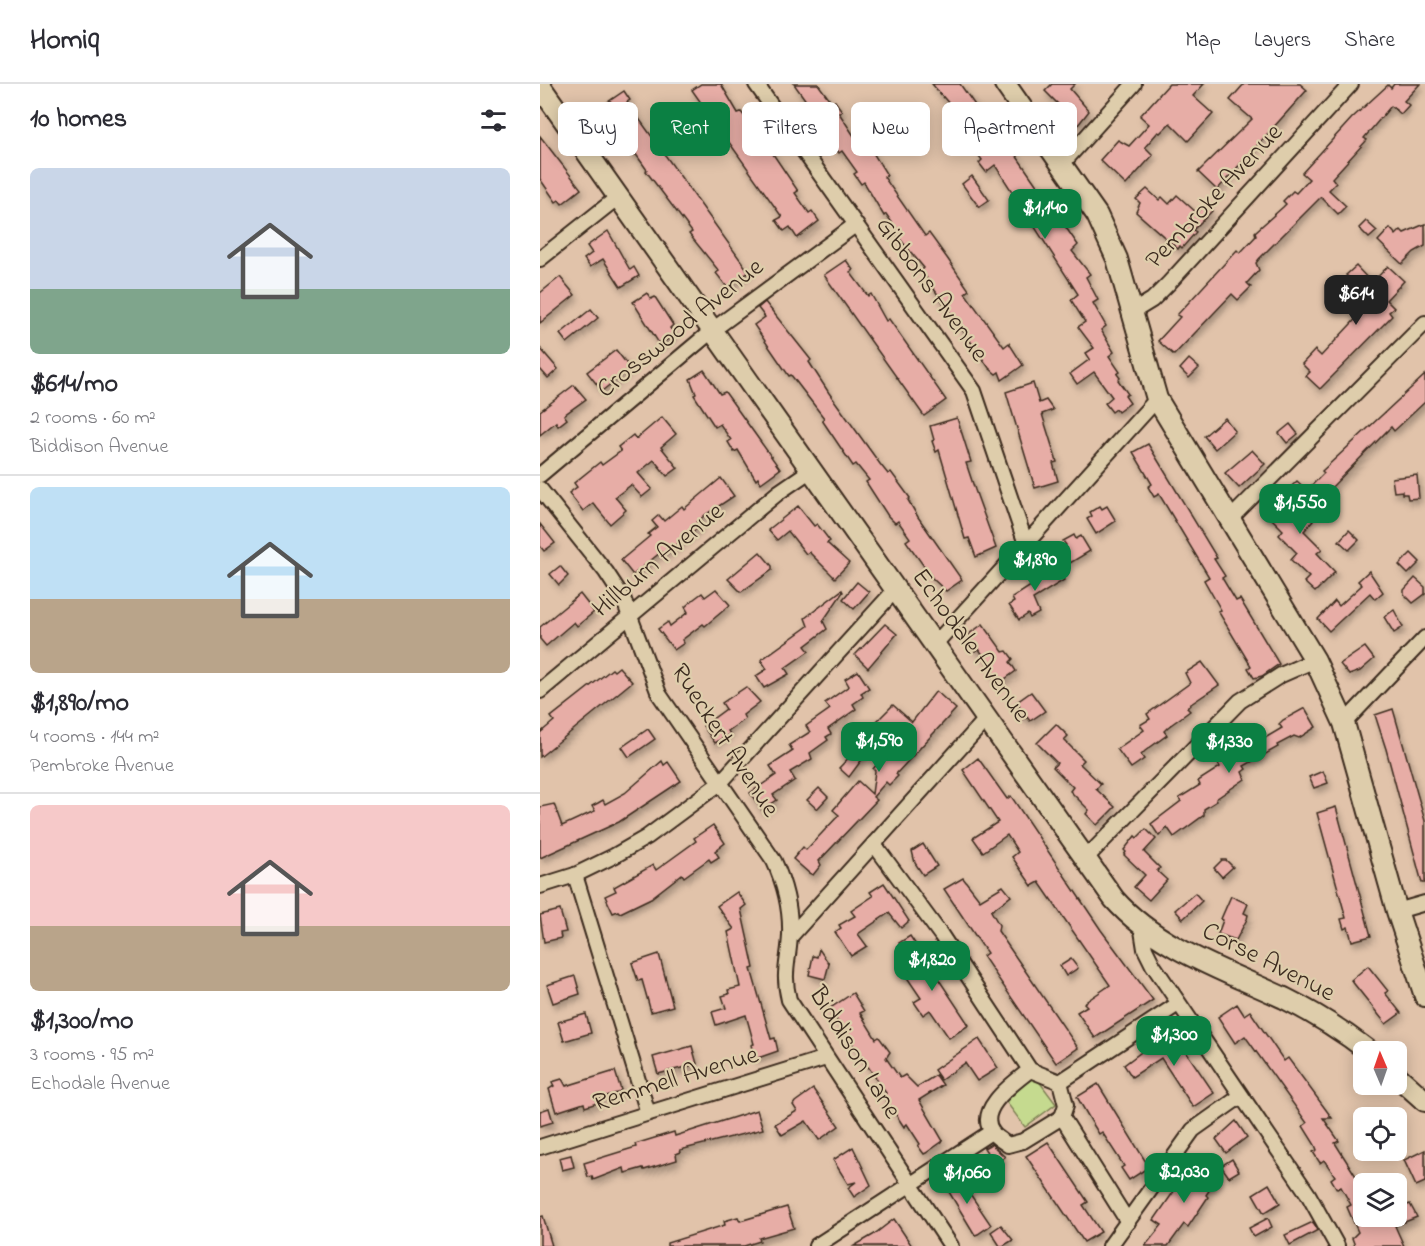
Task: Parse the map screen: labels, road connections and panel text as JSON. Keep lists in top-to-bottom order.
{
  "streets": {
    "main road": ["Echodale Avenue", "Corse Avenue"],
    "street": [
      "Pembroke Avenue",
      "Gibbons Avenue",
      "Crosswood Avenue",
      "Hillburn Avenue",
      "Rueckert Avenue",
      "Biddison Lane",
      "Remmell Avenue"
    ]
  },
  "crossings": [
    ["Gibbons Avenue", "Crosswood Avenue"],
    ["Crosswood Avenue", "Echodale Avenue"],
    ["Hillburn Avenue", "Echodale Avenue"],
    ["Hillburn Avenue", "Rueckert Avenue"],
    ["Echodale Avenue", "Corse Avenue"],
    ["Rueckert Avenue", "Biddison Lane"],
    ["Biddison Lane", "Remmell Avenue"]
  ],
  "north": "top",
  "page": {
    "header": "Homiq",
    "nav": ["Map", "Layers", "Share"],
    "heading": "10 homes",
    "chip": [
      "Buy",
      "Rent",
      "Filters",
      "New",
      "Apartment"
    ],
    "list": [
      {
        "name": "$614/mo",
        "note": "2 rooms · 60 m² · Biddison Avenue"
      },
      {
        "name": "$1,890/mo",
        "note": "4 rooms · 144 m² · Pembroke Avenue"
      },
      {
        "name": "$1,300/mo",
        "note": "3 rooms · 95 m² · Echodale Avenue"
      }
    ],
    "price": [
      "$1,140",
      "$614",
      "$1,550",
      "$1,890",
      "$1,590",
      "$1,330",
      "$1,820",
      "$1,300",
      "$2,030",
      "$1,060"
    ]
  }
}
